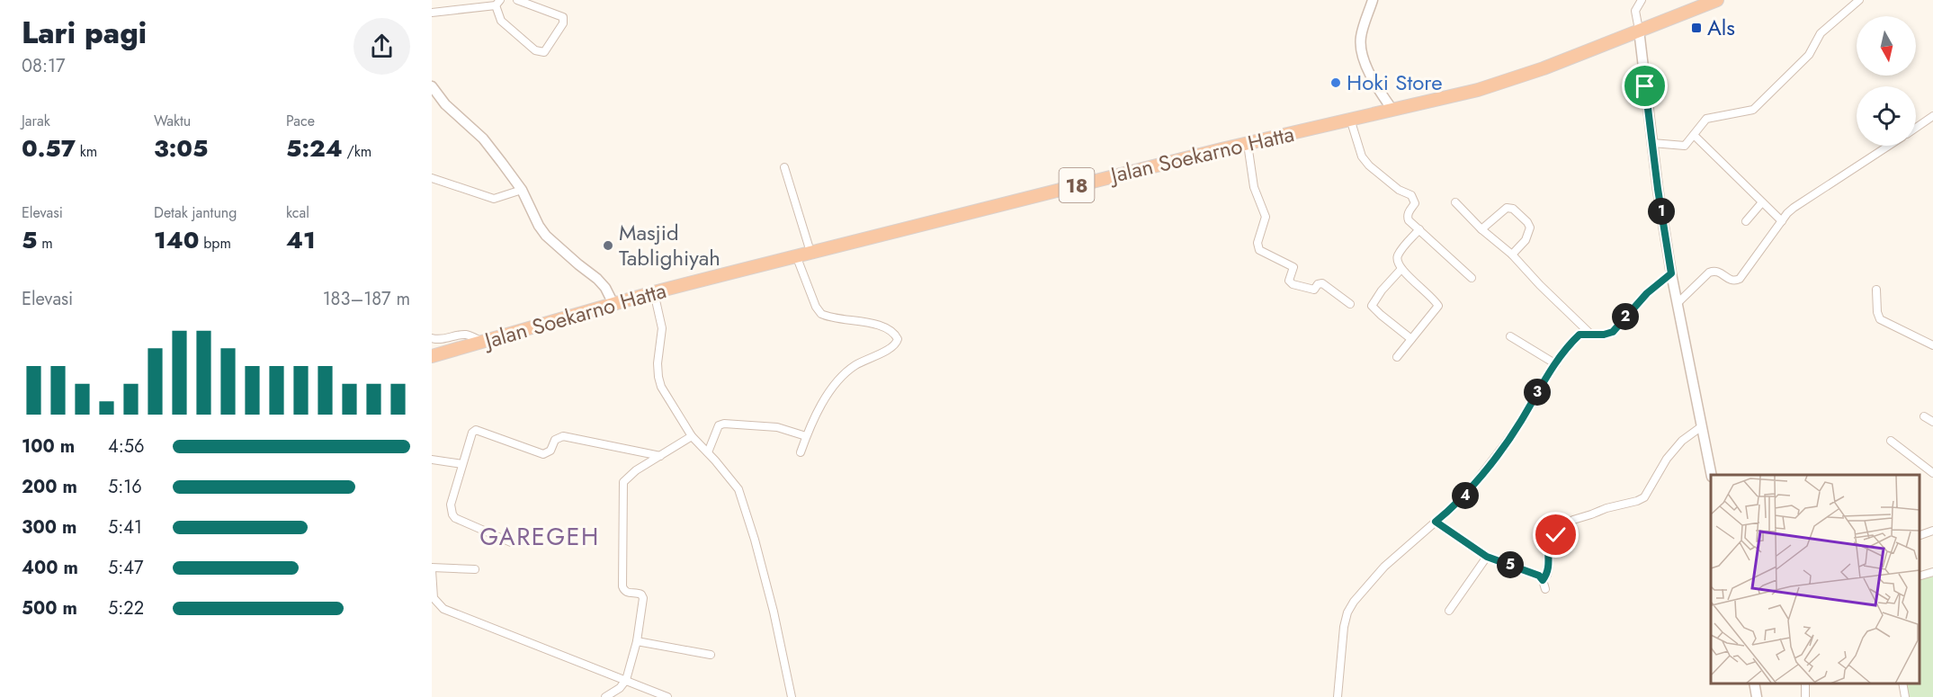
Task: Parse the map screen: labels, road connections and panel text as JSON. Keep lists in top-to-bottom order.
{
  "streets": {
    "highway": ["Jalan Soekarno Hatta", "18"]
  },
  "districts": ["GAREGEH"],
  "places": {
    "transit": ["Als"],
    "other": ["Hoki Store", "Masjid Tablighiyah"]
  },
  "north": "bottom",
  "page": {
    "heading": ["Lari pagi", "08:17"],
    "stats": [
      ["Jarak", "0.57 km"],
      ["Waktu", "3:05"],
      ["Pace", "5:24 /km"],
      ["Elevasi", "5 m"],
      ["Detak jantung", "140 bpm"],
      ["kcal", "41"]
    ],
    "pins": [
      "1",
      "2",
      "3",
      "4",
      "5"
    ],
    "chart": ["Elevasi", "183–187 m"],
    "list": [
      {
        "name": "100 m",
        "note": "4:56"
      },
      {
        "name": "200 m",
        "note": "5:16"
      },
      {
        "name": "300 m",
        "note": "5:41"
      },
      {
        "name": "400 m",
        "note": "5:47"
      },
      {
        "name": "500 m",
        "note": "5:22"
      }
    ]
  }
}
